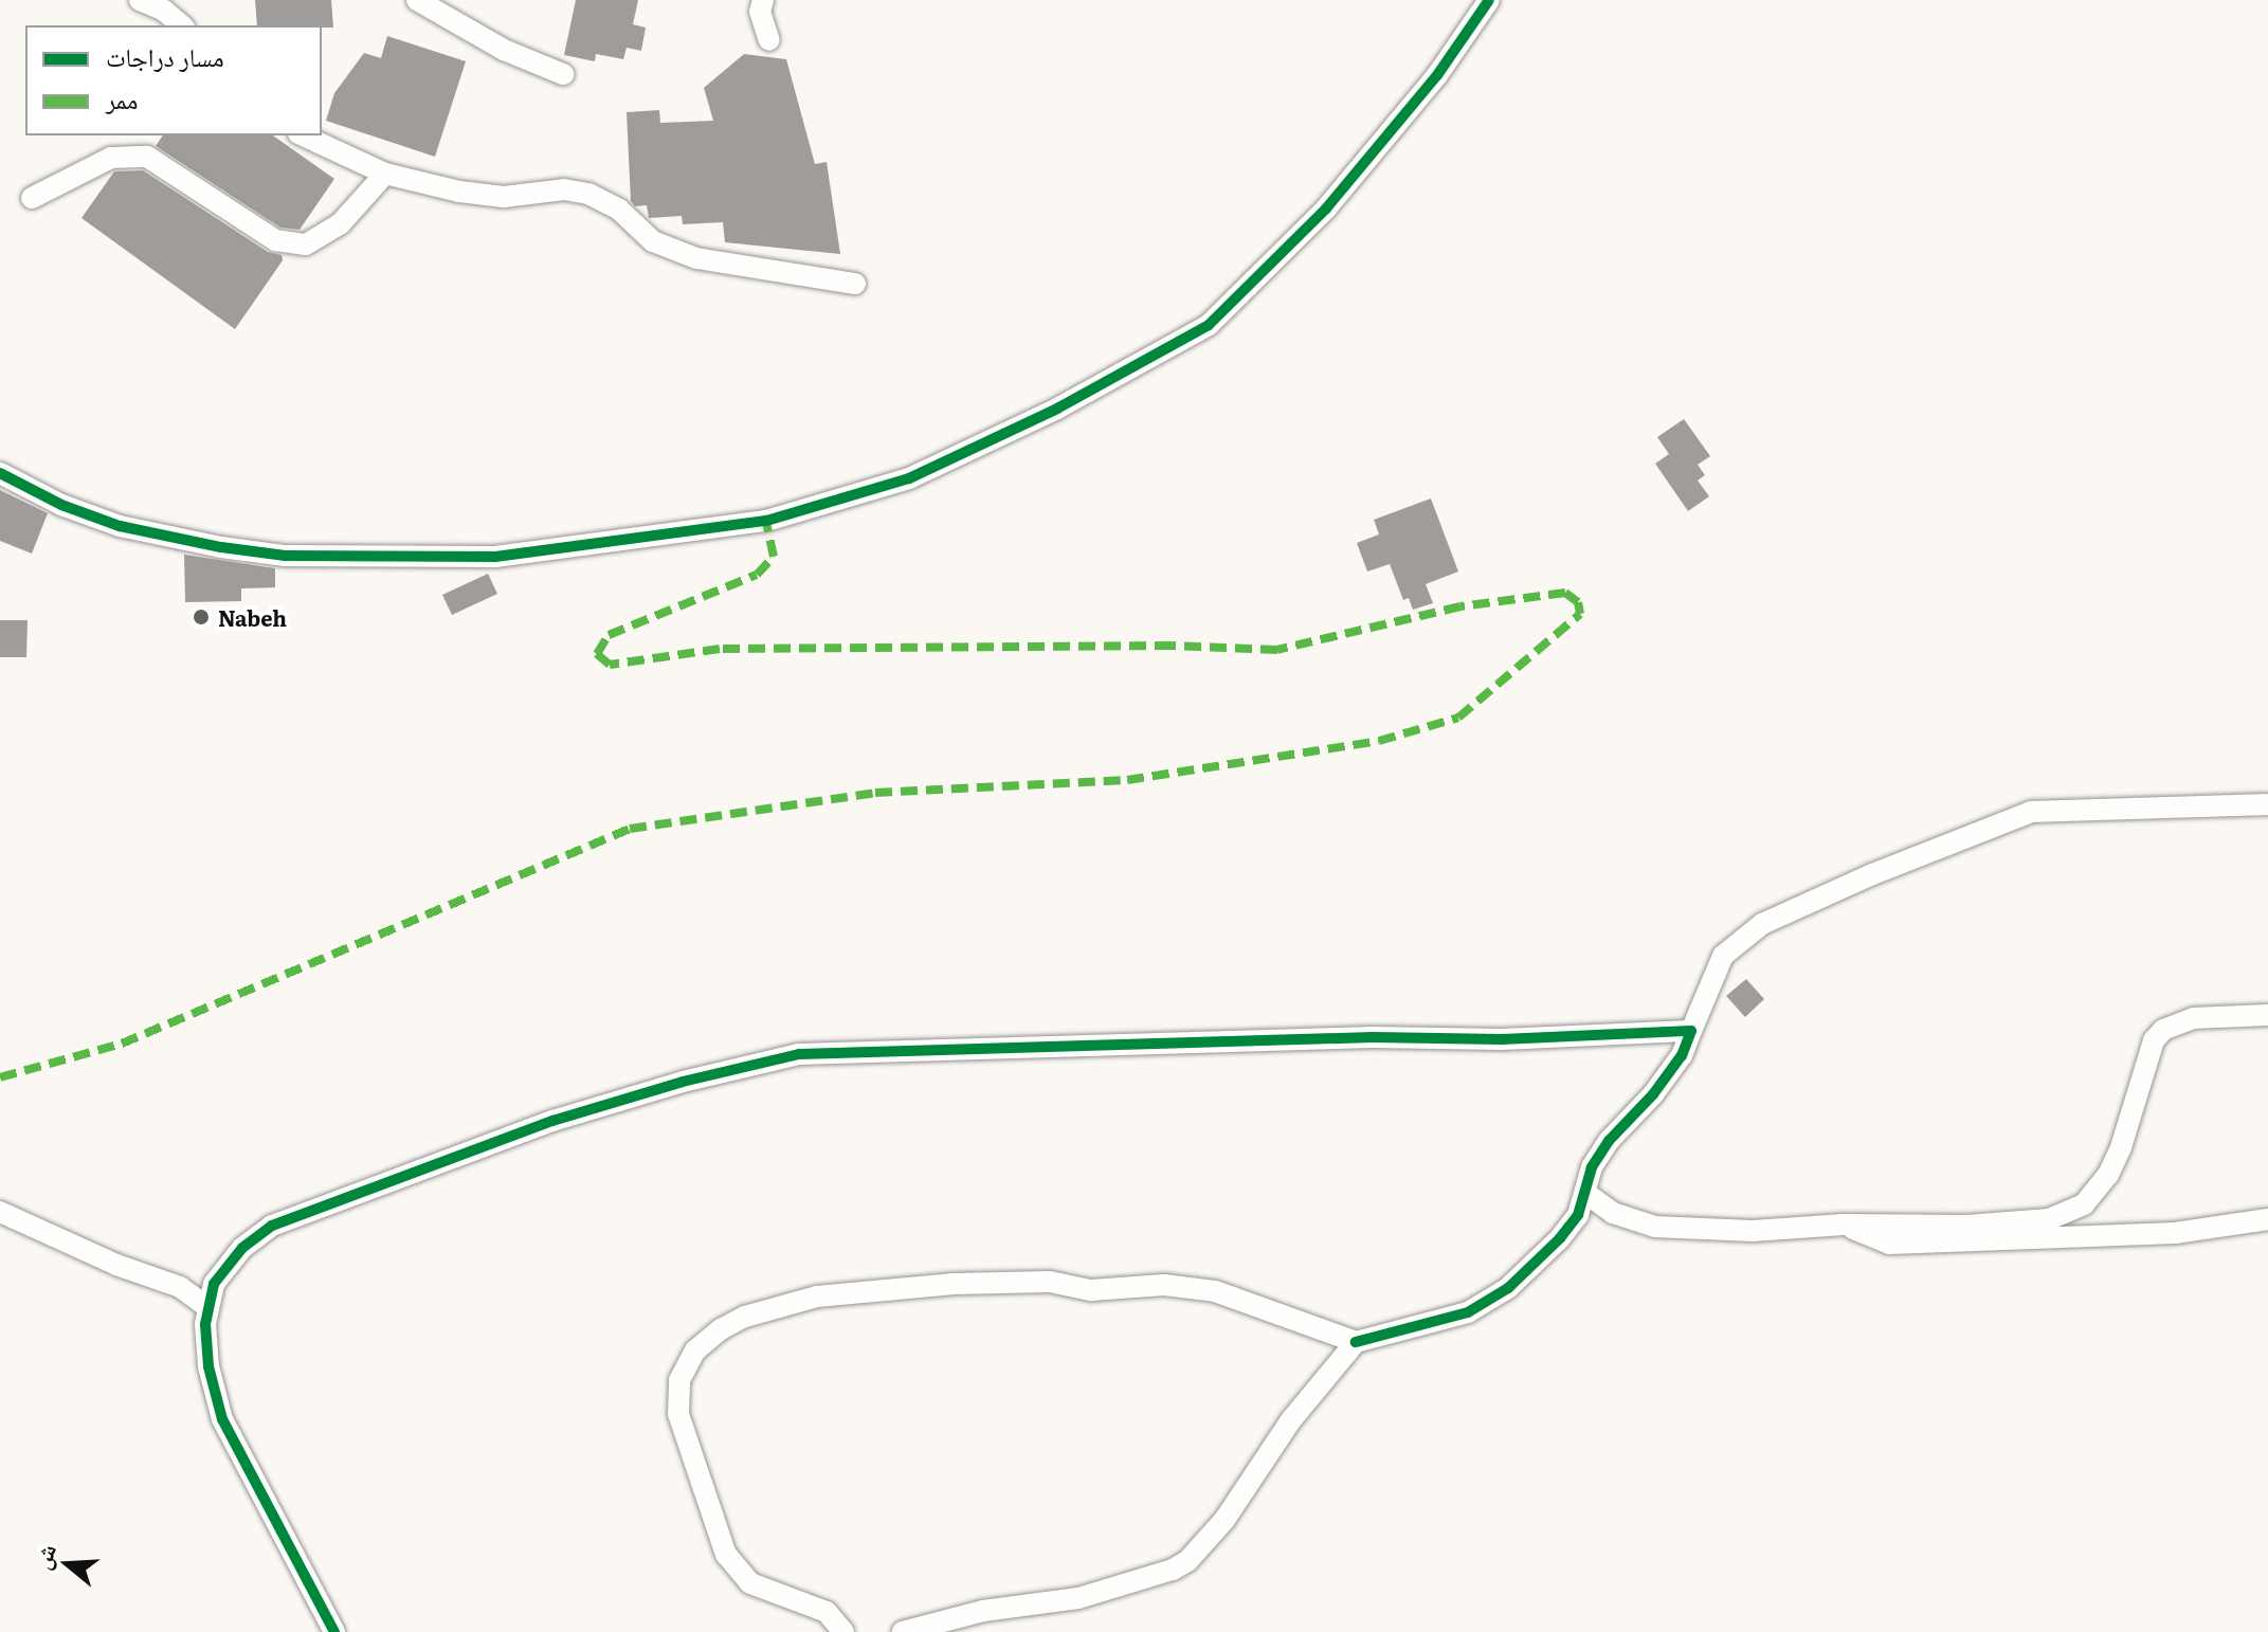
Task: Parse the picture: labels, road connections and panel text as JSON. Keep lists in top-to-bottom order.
{
  "places": ["Nabeh"],
  "legend": ["مسار دراجات", "ممر"],
  "north": "left"
}
